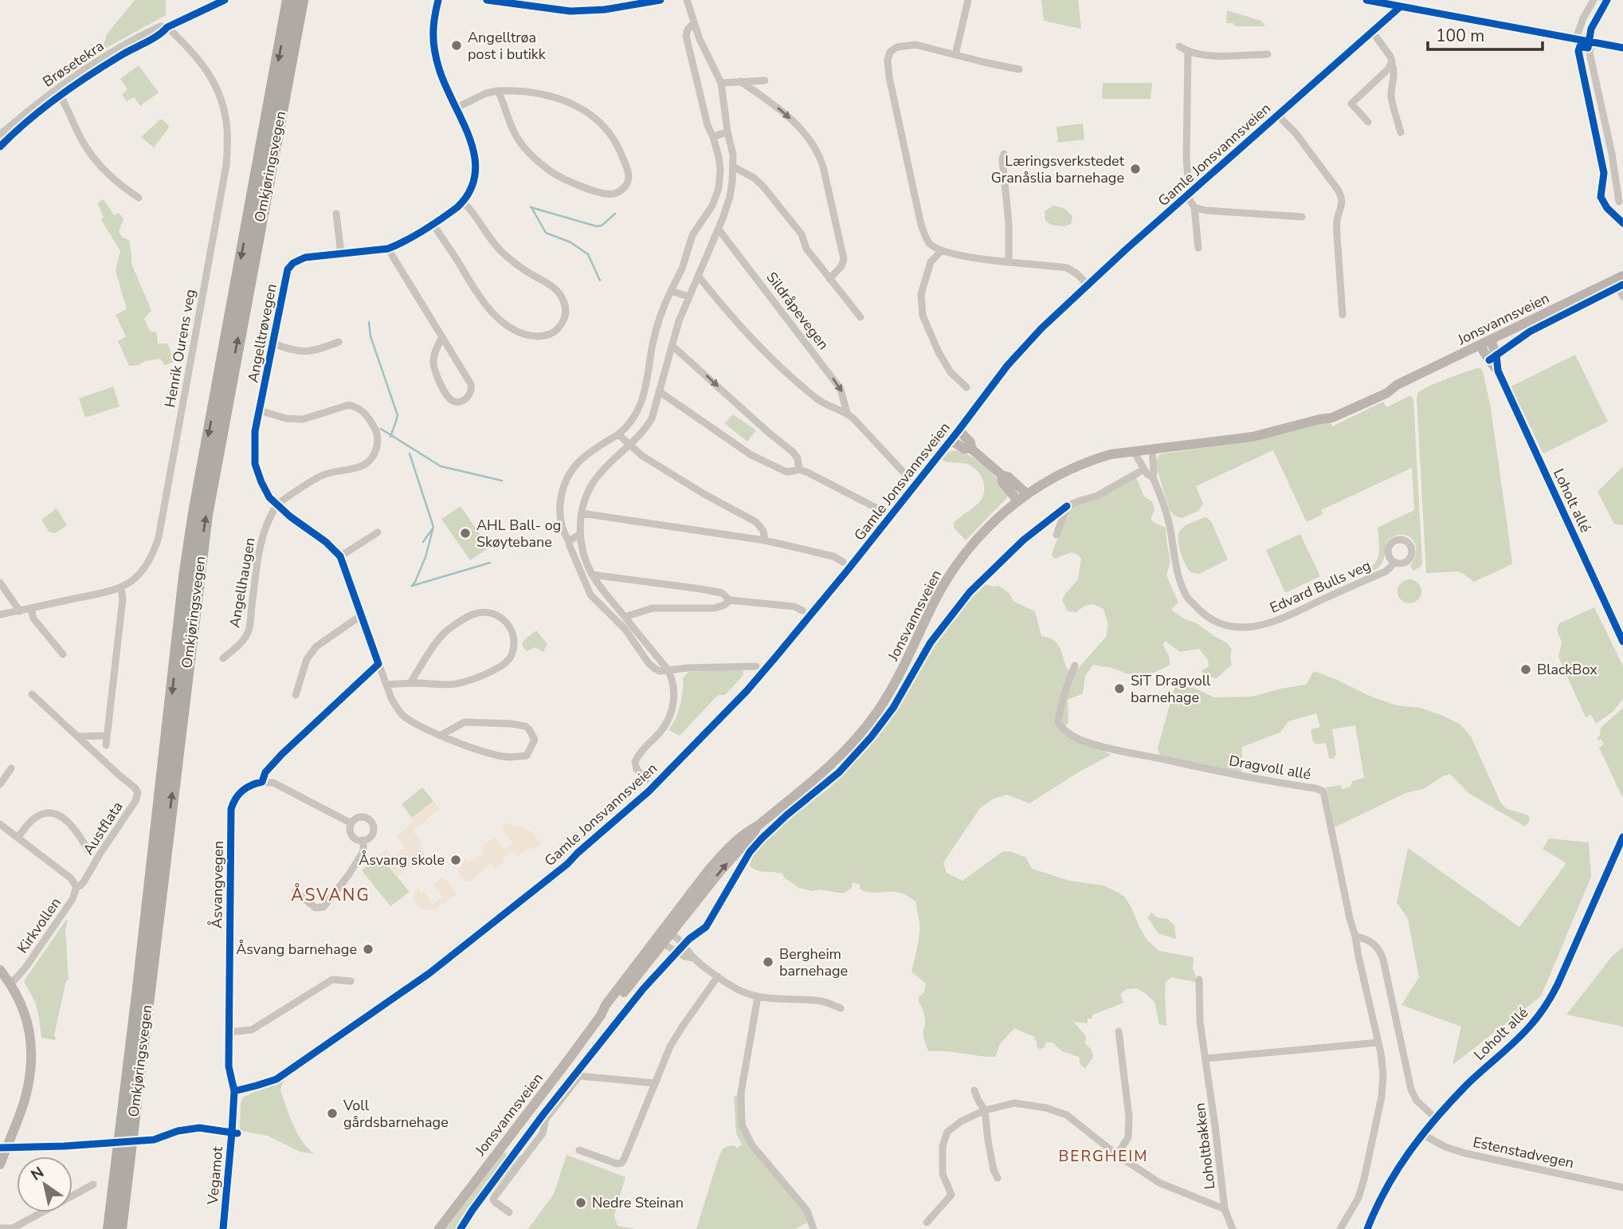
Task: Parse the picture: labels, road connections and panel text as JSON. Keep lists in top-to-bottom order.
{
  "streets": {
    "highway": ["Omkjøringsvegen"],
    "street": [
      "Brøsetekra",
      "Gamle Jonsvannsveien",
      "Sildråpevegen",
      "Jonsvannsveien",
      "Angelltrøvegen",
      "Henrik Ourens veg",
      "Loholt allé",
      "Angellhaugen",
      "Edvard Bulls veg",
      "Dragvoll allé",
      "Austflata",
      "Åsvangvegen",
      "Kirkvollen",
      "Loholtbakken",
      "Estenstadvegen",
      "Vegamot"
    ]
  },
  "crossings": [
    ["Brøsetekra", "Henrik Ourens veg"],
    ["Gamle Jonsvannsveien", "Jonsvannsveien"],
    ["Gamle Jonsvannsveien", "Åsvangvegen"],
    ["Gamle Jonsvannsveien", "Vegamot"],
    ["Jonsvannsveien", "Loholt allé"],
    ["Jonsvannsveien", "Edvard Bulls veg"],
    ["Angelltrøvegen", "Angellhaugen"],
    ["Loholt allé", "Estenstadvegen"],
    ["Austflata", "Kirkvollen"],
    ["Åsvangvegen", "Vegamot"]
  ],
  "districts": ["ÅSVANG", "BERGHEIM"],
  "places": [
    "Angelltrøa post i butikk",
    "Læringsverkstedet Granåslia barnehage",
    "AHL Ball- og Skøytebane",
    "BlackBox",
    "SiT Dragvoll barnehage",
    "Åsvang skole",
    "Åsvang barnehage",
    "Bergheim barnehage",
    "Voll gårdsbarnehage",
    "Nedre Steinan"
  ],
  "scale_bar": "100 m",
  "north": "top left"
}
